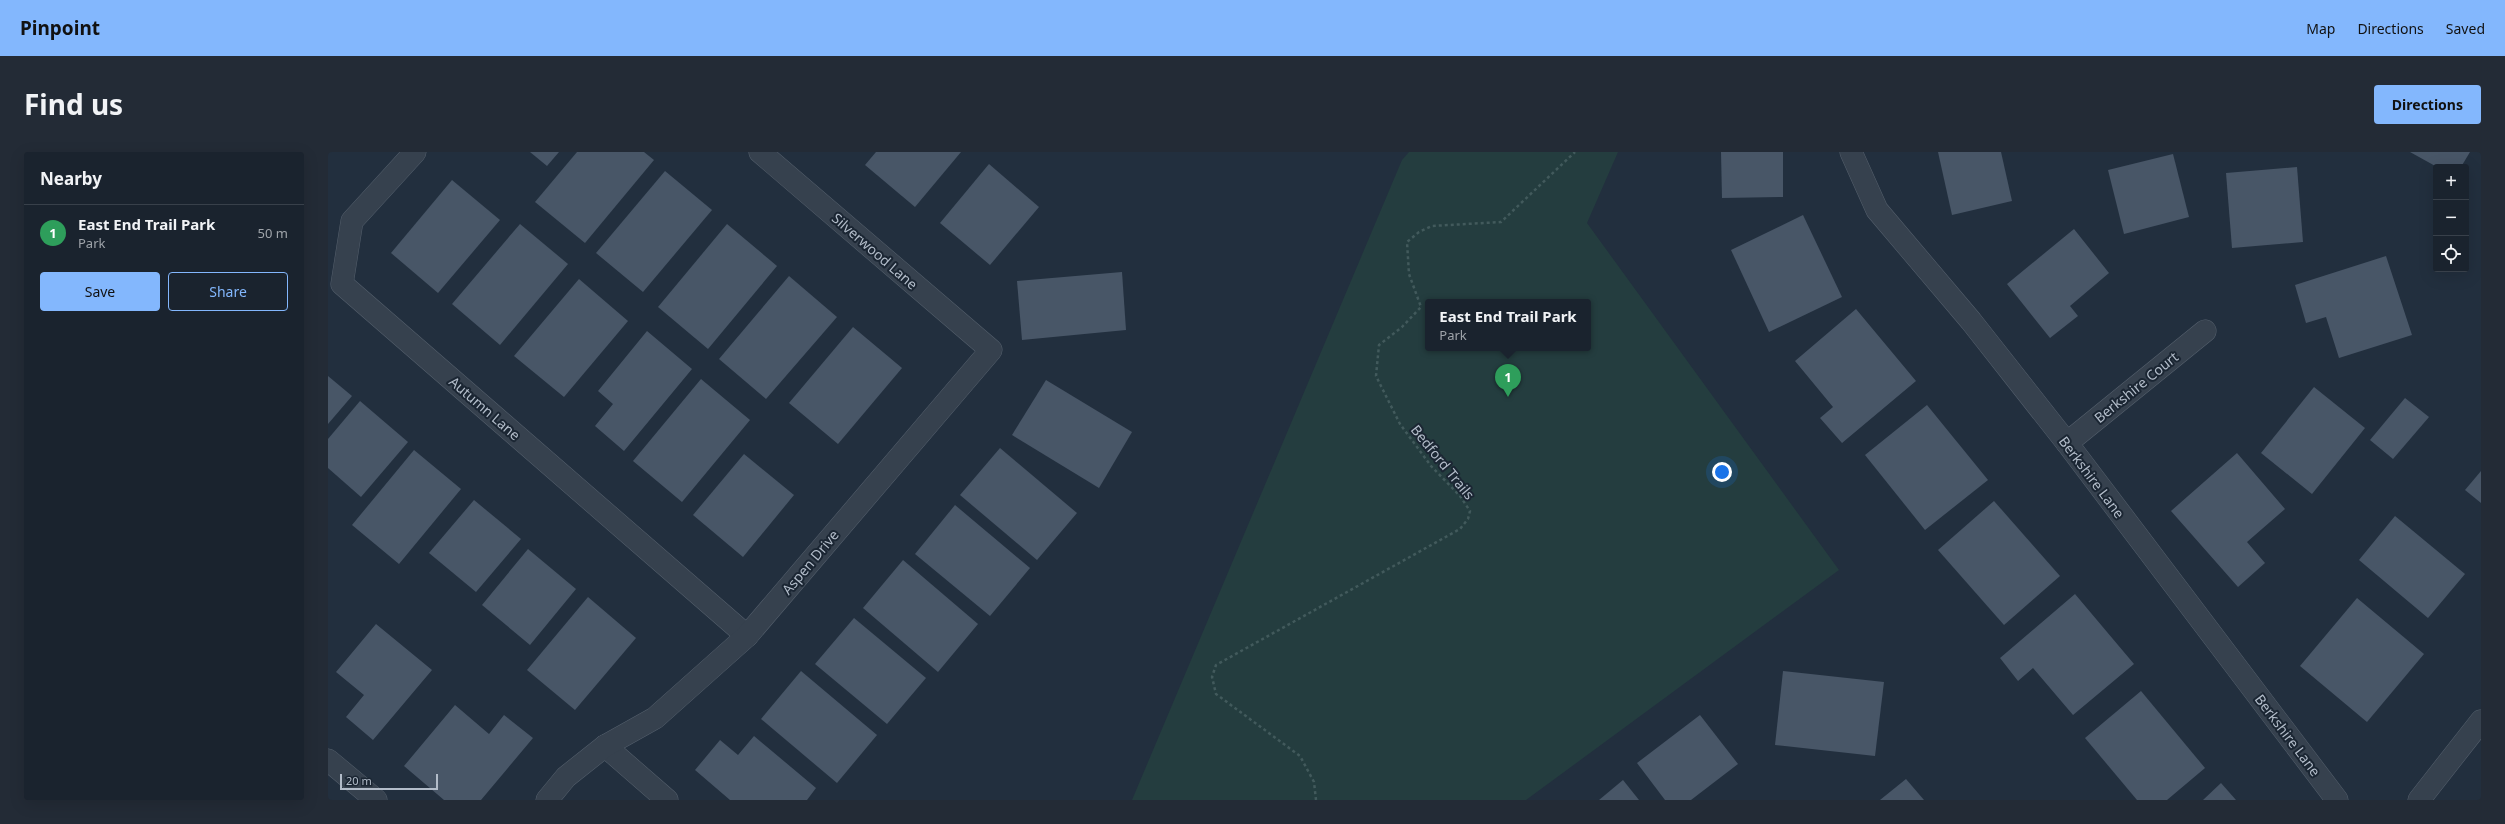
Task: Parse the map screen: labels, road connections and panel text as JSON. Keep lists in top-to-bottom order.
{
  "streets": {
    "street": [
      "Silverwood Lane",
      "Berkshire Court",
      "Autumn Lane",
      "Berkshire Lane",
      "Aspen Drive"
    ],
    "path": ["Bedford Trails"]
  },
  "crossings": [
    ["Silverwood Lane", "Aspen Drive"],
    ["Berkshire Court", "Berkshire Lane"],
    ["Autumn Lane", "Aspen Drive"]
  ],
  "scale_bar": "20 m",
  "page": {
    "header": "Pinpoint",
    "nav": ["Map", "Directions", "Saved"],
    "title": "Find us",
    "buttons": [
      "Directions",
      ["Save", "Share"]
    ],
    "heading": "Nearby",
    "map_buttons": ["+", "−"],
    "list": [
      {
        "mark": "1",
        "name": "East End Trail Park",
        "note": "Park",
        "value": "50 m"
      }
    ],
    "popup": ["East End Trail Park", "Park"],
    "pins": "1",
    "scale": "20 m"
  }
}
